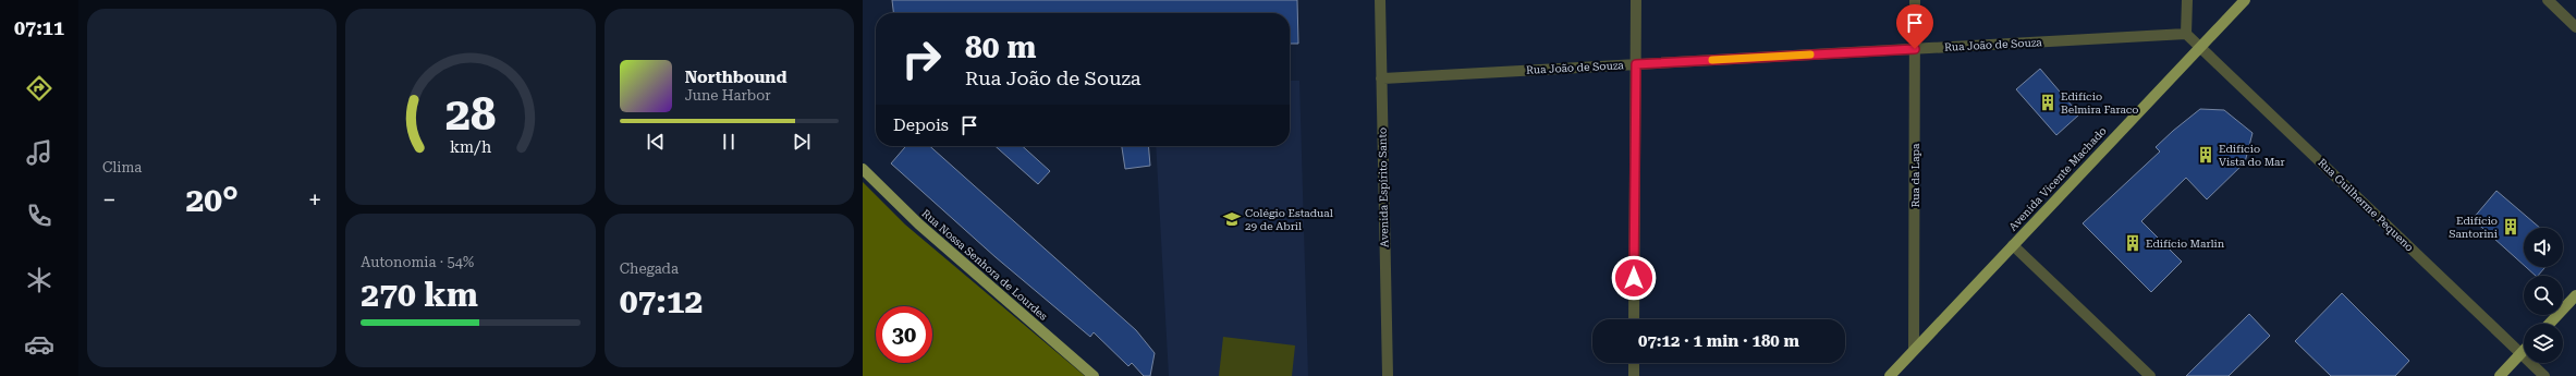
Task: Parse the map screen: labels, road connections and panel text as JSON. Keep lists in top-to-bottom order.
{
  "streets": {
    "main road": ["Avenida Vicente Machado", "Rua Nossa Senhora de Lourdes"],
    "street": [
      "Rua João de Souza",
      "Rua da Lapa",
      "Avenida Espírito Santo",
      "Rua Guilherme Pequeno"
    ]
  },
  "crossings": [
    ["Rua João de Souza", "Rua da Lapa"],
    ["Rua João de Souza", "Avenida Espírito Santo"],
    ["Rua João de Souza", "Rua Guilherme Pequeno"],
    ["Rua da Lapa", "Avenida Vicente Machado"],
    ["Avenida Vicente Machado", "Rua Guilherme Pequeno"]
  ],
  "places": {
    "building": [
      "Edifício Belmira Faraco",
      "Edifício Vista do Mar",
      "Edifício Santorini",
      "Edifício Marlin"
    ],
    "school or university": ["Colégio Estadual 29 de Abril"]
  },
  "page": {
    "tabs": "07:11",
    "tile": [
      "Clima",
      ["Autonomia · 54%", "270 km"],
      ["Chegada", "07:12"]
    ],
    "turn": ["80 m", "Rua João de Souza"],
    "song": ["Northbound", "June Harbor"],
    "then": "Depois",
    "heat": ["−", "20°", "+"],
    "limit": "30",
    "trip": "07:12 · 1 min · 180 m",
    "gauge": ["28", "km/h"]
  }
}
